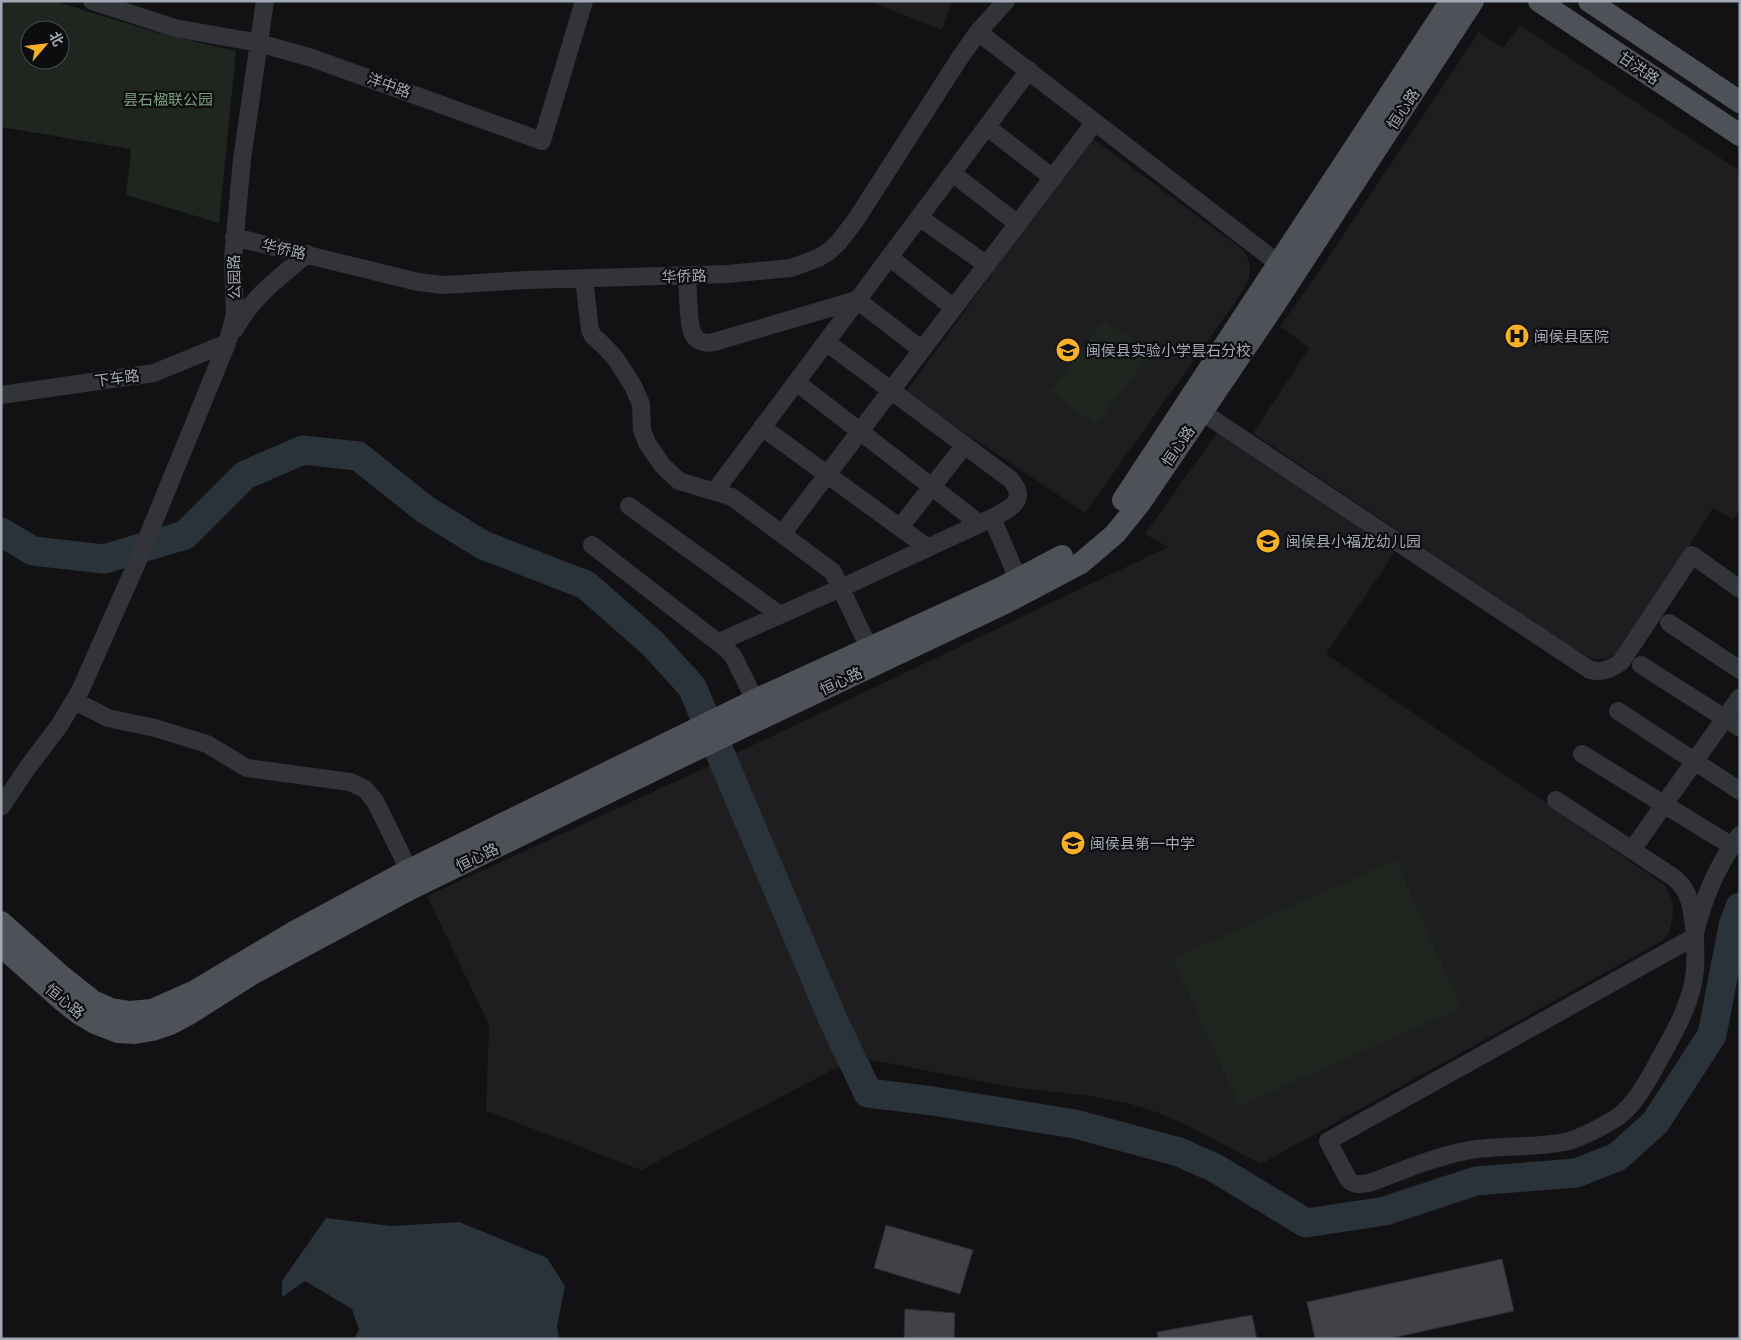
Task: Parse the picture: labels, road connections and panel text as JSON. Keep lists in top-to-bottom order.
{
  "streets": {
    "main road": ["甘洪路", "恒心路"],
    "street": [
      "洋中路",
      "华侨路",
      "公园路",
      "下车路"
    ]
  },
  "crossings": [
    ["洋中路", "公园路"],
    ["华侨路", "公园路"],
    ["公园路", "下车路"]
  ],
  "parks": ["昙石楹联公园"],
  "places": {
    "hospital": ["闽侯县医院"],
    "school or university": ["闽侯县实验小学昙石分校", "闽侯县小福龙幼儿园", "闽侯县第一中学"]
  },
  "north": "top right"
}
